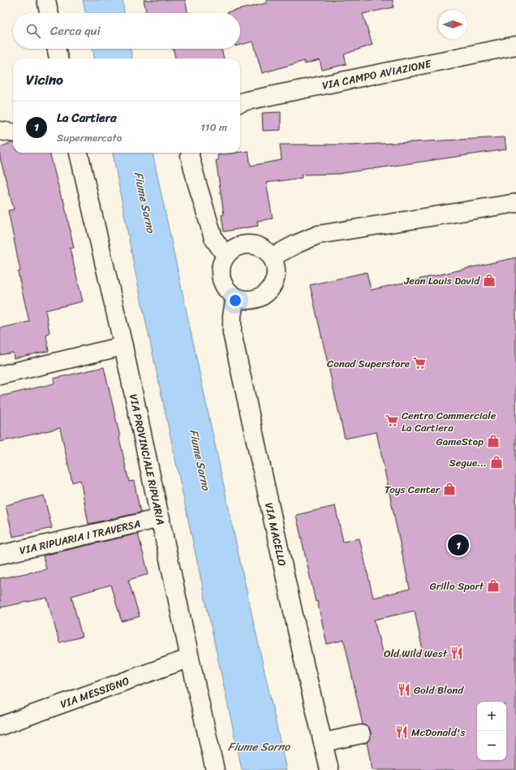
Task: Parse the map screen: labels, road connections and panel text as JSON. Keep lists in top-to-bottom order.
{
  "streets": {
    "street": [
      "VIA CAMPO AVIAZIONE",
      "VIA PROVINCIALE RIPUARIA",
      "VIA MACELLO",
      "VIA RIPUARIA I TRAVERSA",
      "VIA MESSIGNO"
    ]
  },
  "crossings": [
    ["VIA PROVINCIALE RIPUARIA", "VIA RIPUARIA I TRAVERSA"],
    ["VIA PROVINCIALE RIPUARIA", "VIA MESSIGNO"]
  ],
  "water": ["Fiume Sarno"],
  "places": {
    "shop": [
      "Jean Louis David",
      "GameStop",
      "Segue...",
      "Toys Center",
      "Grillo Sport"
    ],
    "supermarket": ["Conad Superstore", "Centro Commerciale La Cartiera"],
    "restaurant": ["Old Wild West", "Gold Blond", "McDonald's"]
  },
  "north": "right",
  "page": {
    "search": "Cerca qui",
    "heading": "Vicino",
    "list": [
      {
        "mark": "1",
        "name": "La Cartiera",
        "note": "Supermercato",
        "value": "110 m"
      }
    ],
    "pins": "1",
    "map_buttons": ["+", "−"]
  }
}
